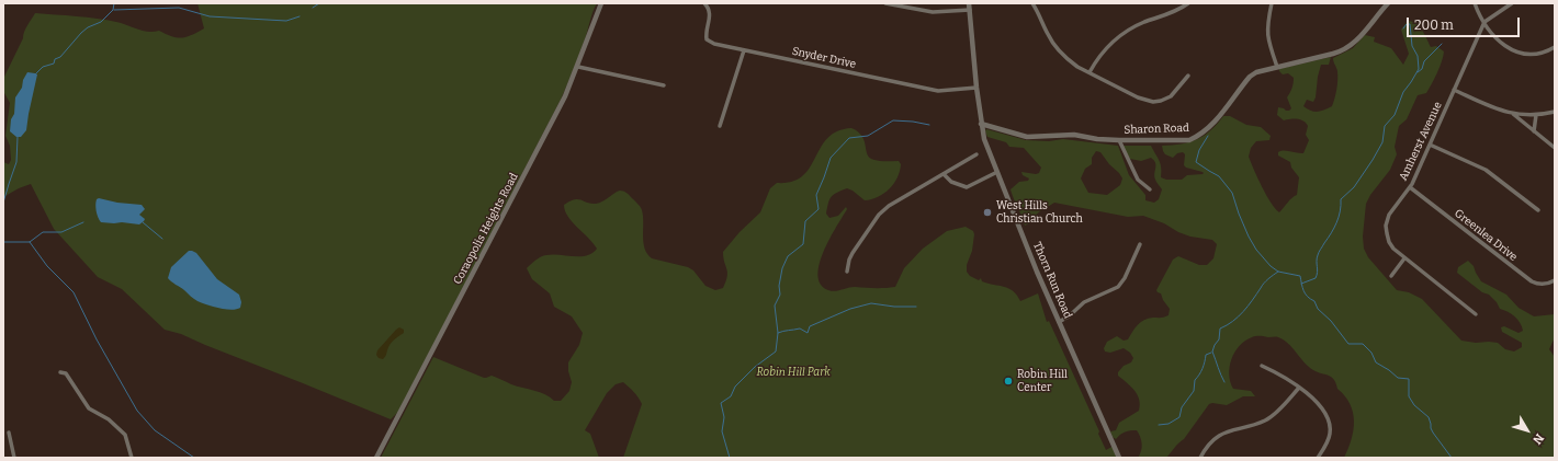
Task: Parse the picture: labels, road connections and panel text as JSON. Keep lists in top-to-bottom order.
{
  "streets": {
    "street": [
      "Snyder Drive",
      "Sharon Road",
      "Amherst Avenue",
      "Coraopolis Heights Road",
      "Greenlea Drive",
      "Thorn Run Road"
    ]
  },
  "crossings": [
    ["Snyder Drive", "Thorn Run Road"],
    ["Sharon Road", "Thorn Run Road"],
    ["Amherst Avenue", "Greenlea Drive"]
  ],
  "parks": ["Robin Hill Park"],
  "places": ["West Hills Christian Church", "Robin Hill Center"],
  "scale_bar": "200 m",
  "north": "bottom right"
}
